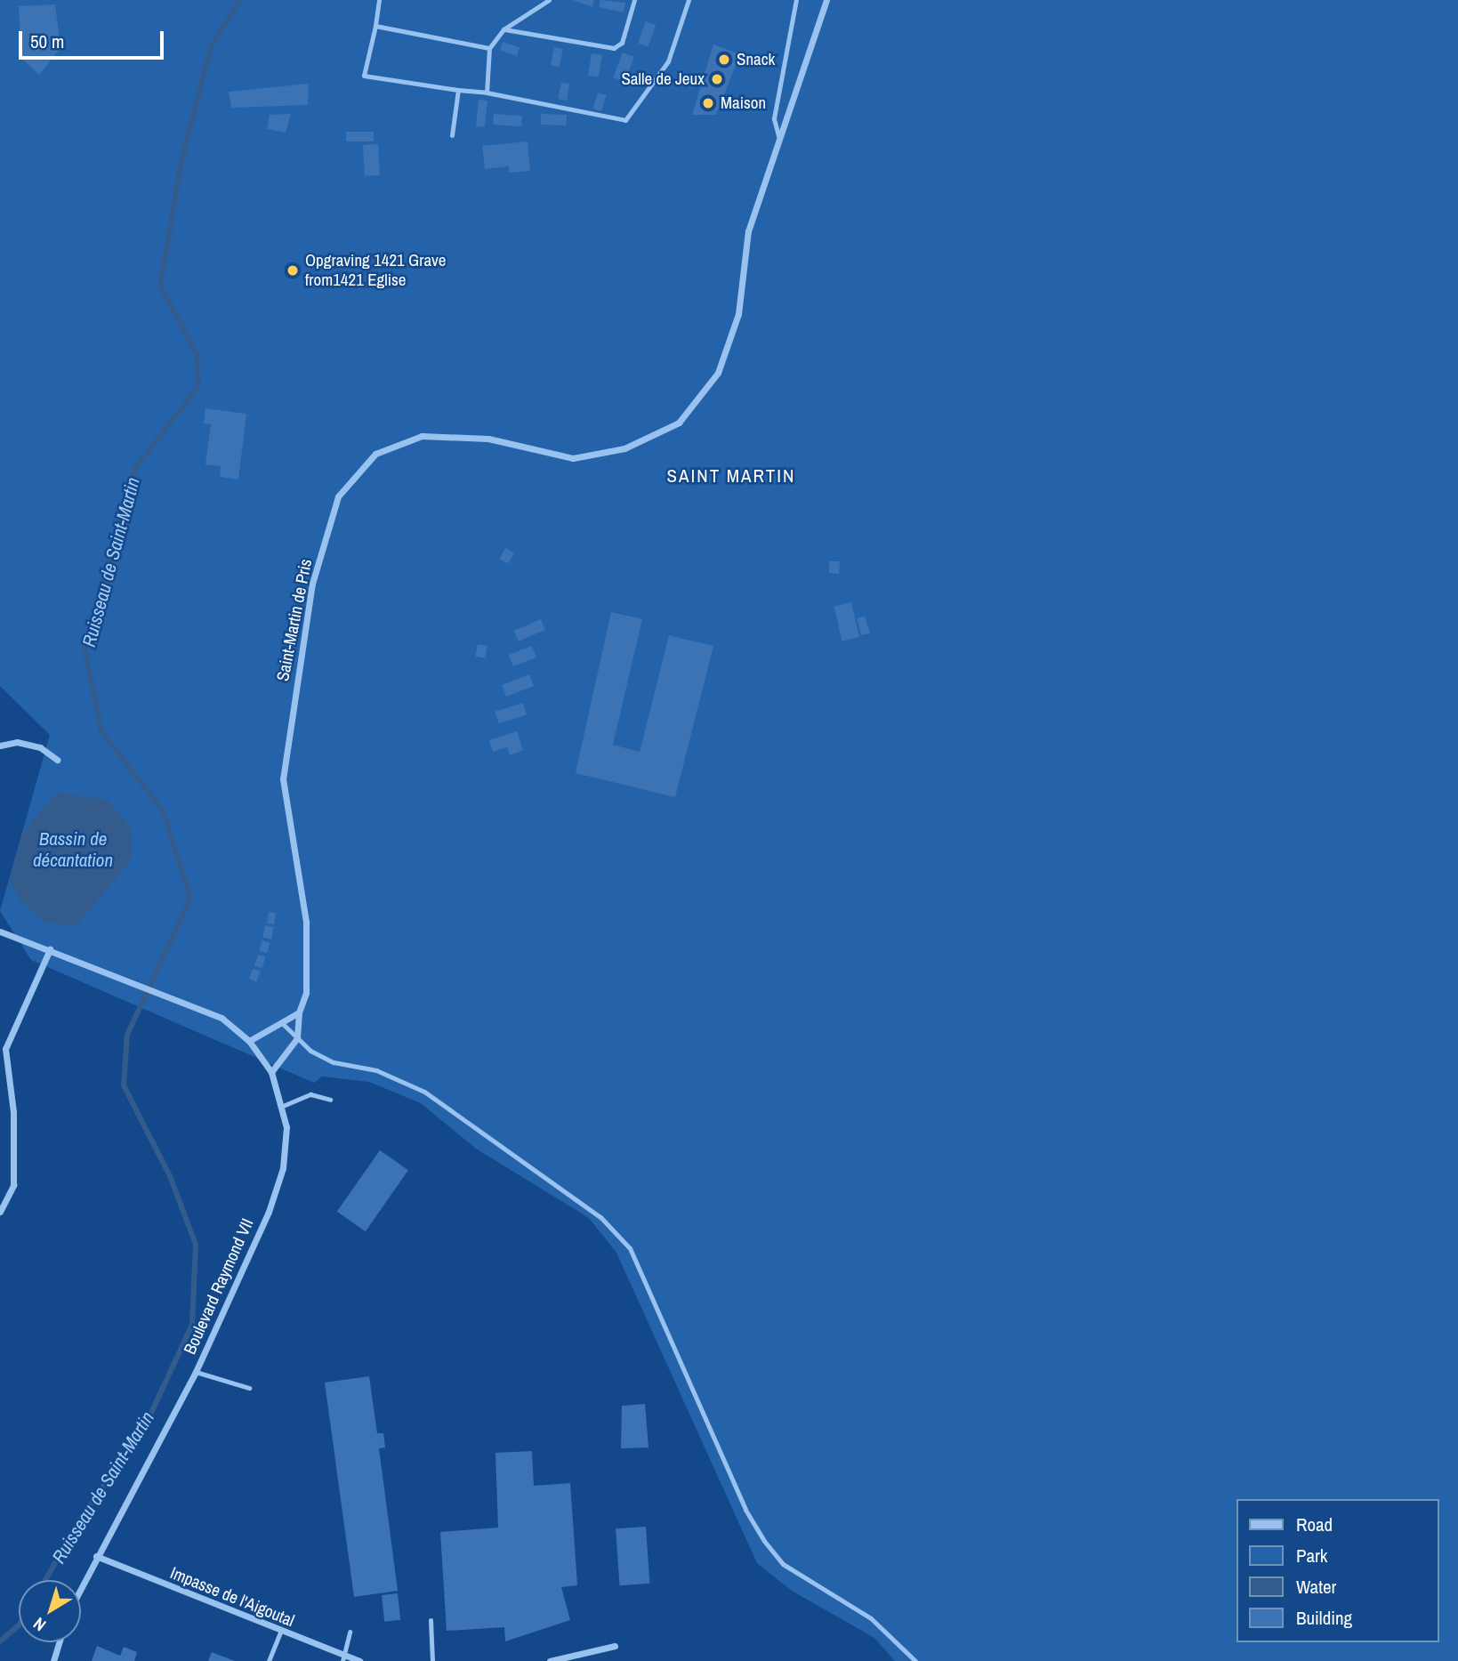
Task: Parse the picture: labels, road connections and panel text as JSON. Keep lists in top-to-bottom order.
{
  "streets": {
    "street": ["Saint-Martin de Pris", "Boulevard Raymond VII", "Impasse de l'Aigoutal"]
  },
  "crossings": [
    ["Boulevard Raymond VII", "Impasse de l'Aigoutal"]
  ],
  "districts": ["SAINT MARTIN"],
  "water": ["Ruisseau de Saint-Martin", "Bassin de décantation"],
  "places": [
    "Snack",
    "Salle de Jeux",
    "Maison",
    "Opgraving 1421 Grave from1421 Eglise"
  ],
  "legend": [
    "Road",
    "Park",
    "Water",
    "Building"
  ],
  "scale_bar": "50 m",
  "north": "bottom left"
}
